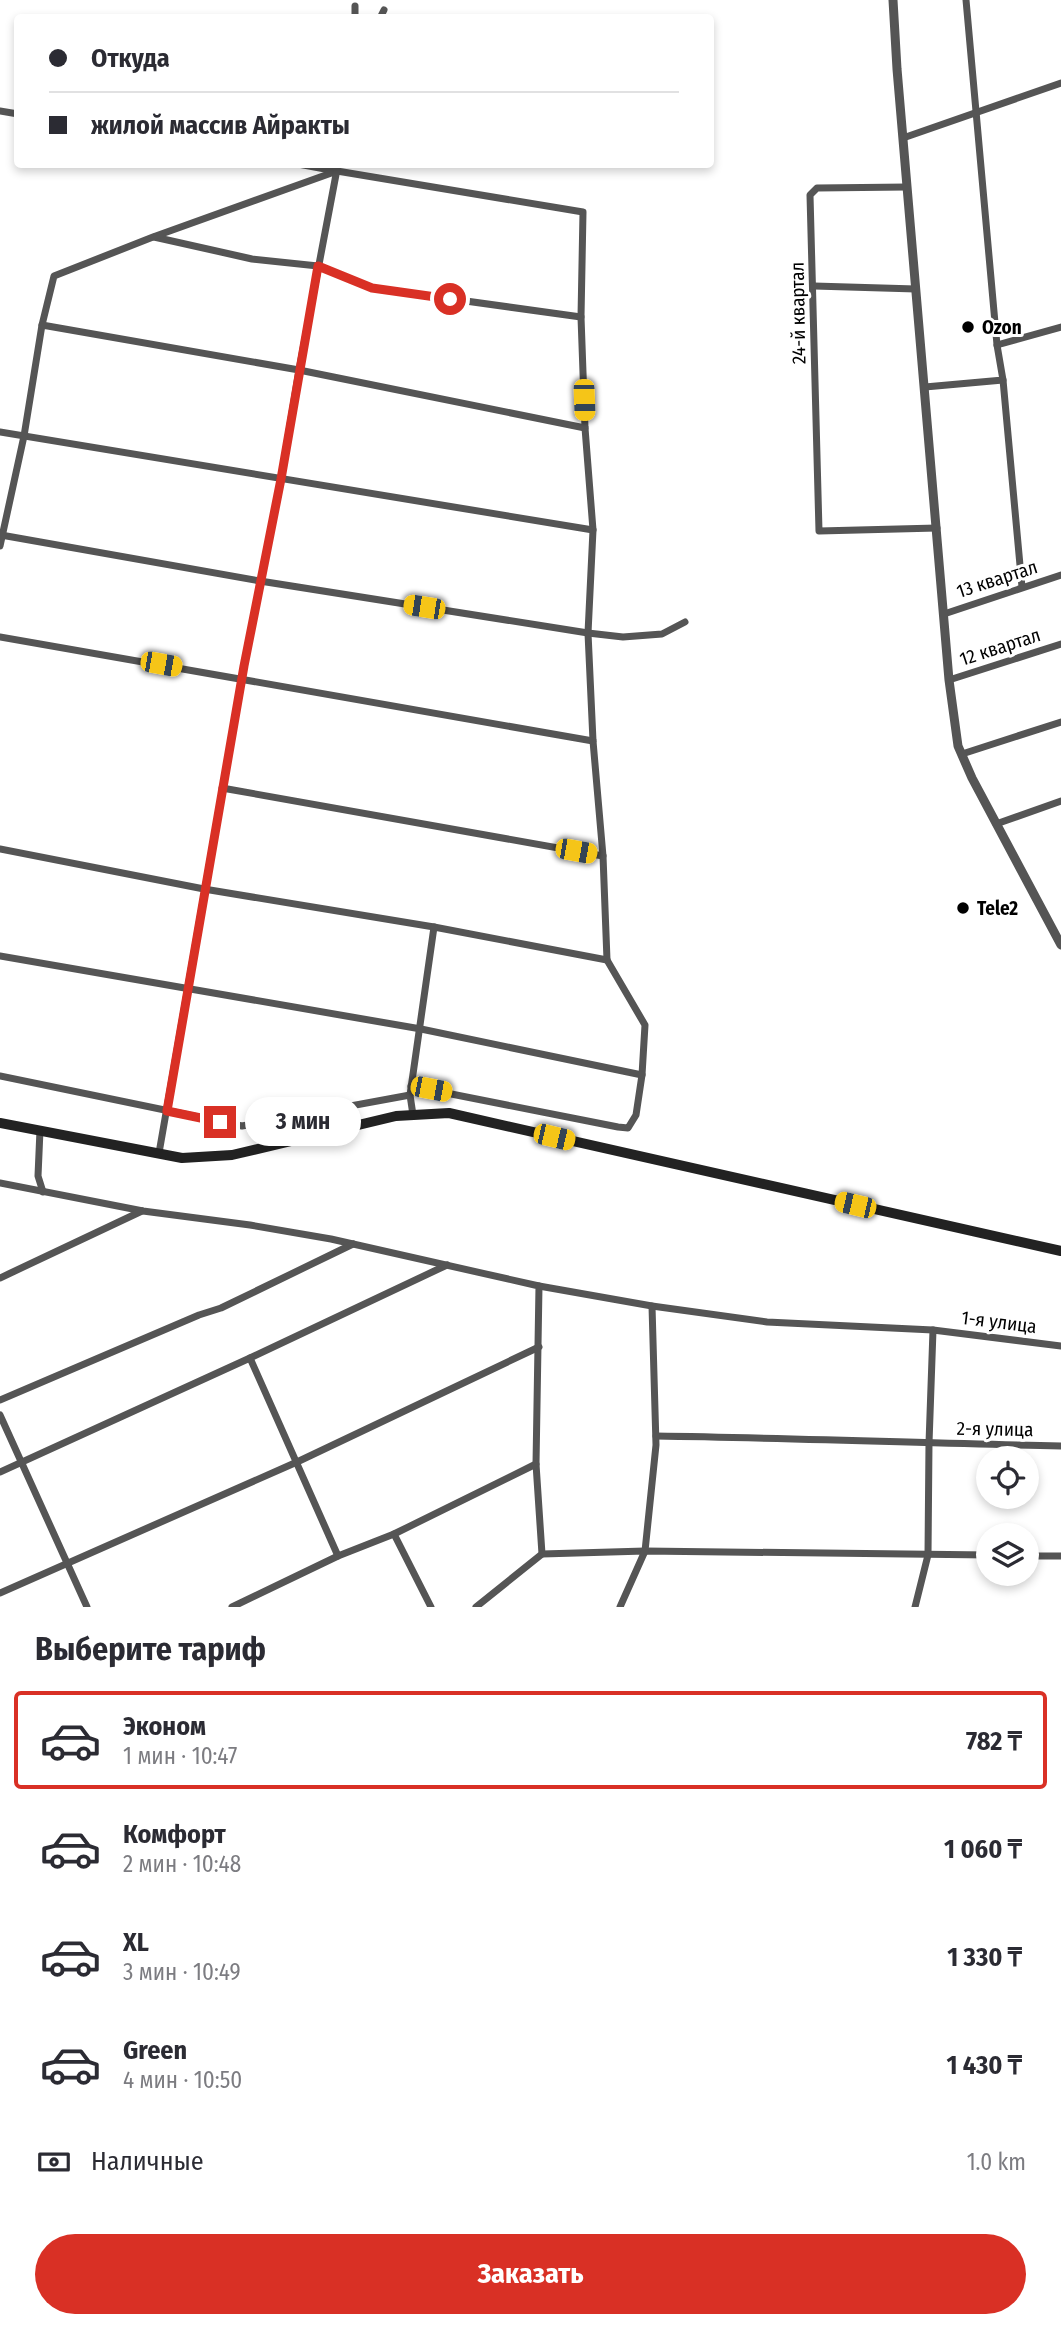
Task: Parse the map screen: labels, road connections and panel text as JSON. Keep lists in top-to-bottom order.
{
  "streets": {
    "street": [
      "24-й квартал",
      "13 квартал",
      "12 квартал",
      "1-я улица",
      "2-я улица"
    ]
  },
  "places": ["Ozon", "Tele2"],
  "page": {
    "banner": ["Откуда", "жилой массив Айракты"],
    "bubble": "3 мин",
    "heading": "Выберите тариф",
    "list": [
      {
        "name": "Эконом",
        "note": "1 мин · 10:47",
        "value": "782 ₸"
      },
      {
        "name": "Комфорт",
        "note": "2 мин · 10:48",
        "value": "1 060 ₸"
      },
      {
        "name": "XL",
        "note": "3 мин · 10:49",
        "value": "1 330 ₸"
      },
      {
        "name": "Green",
        "note": "4 мин · 10:50",
        "value": "1 430 ₸"
      }
    ],
    "pay": ["Наличные", "1.0 km"],
    "buttons": "Заказать"
  }
}
